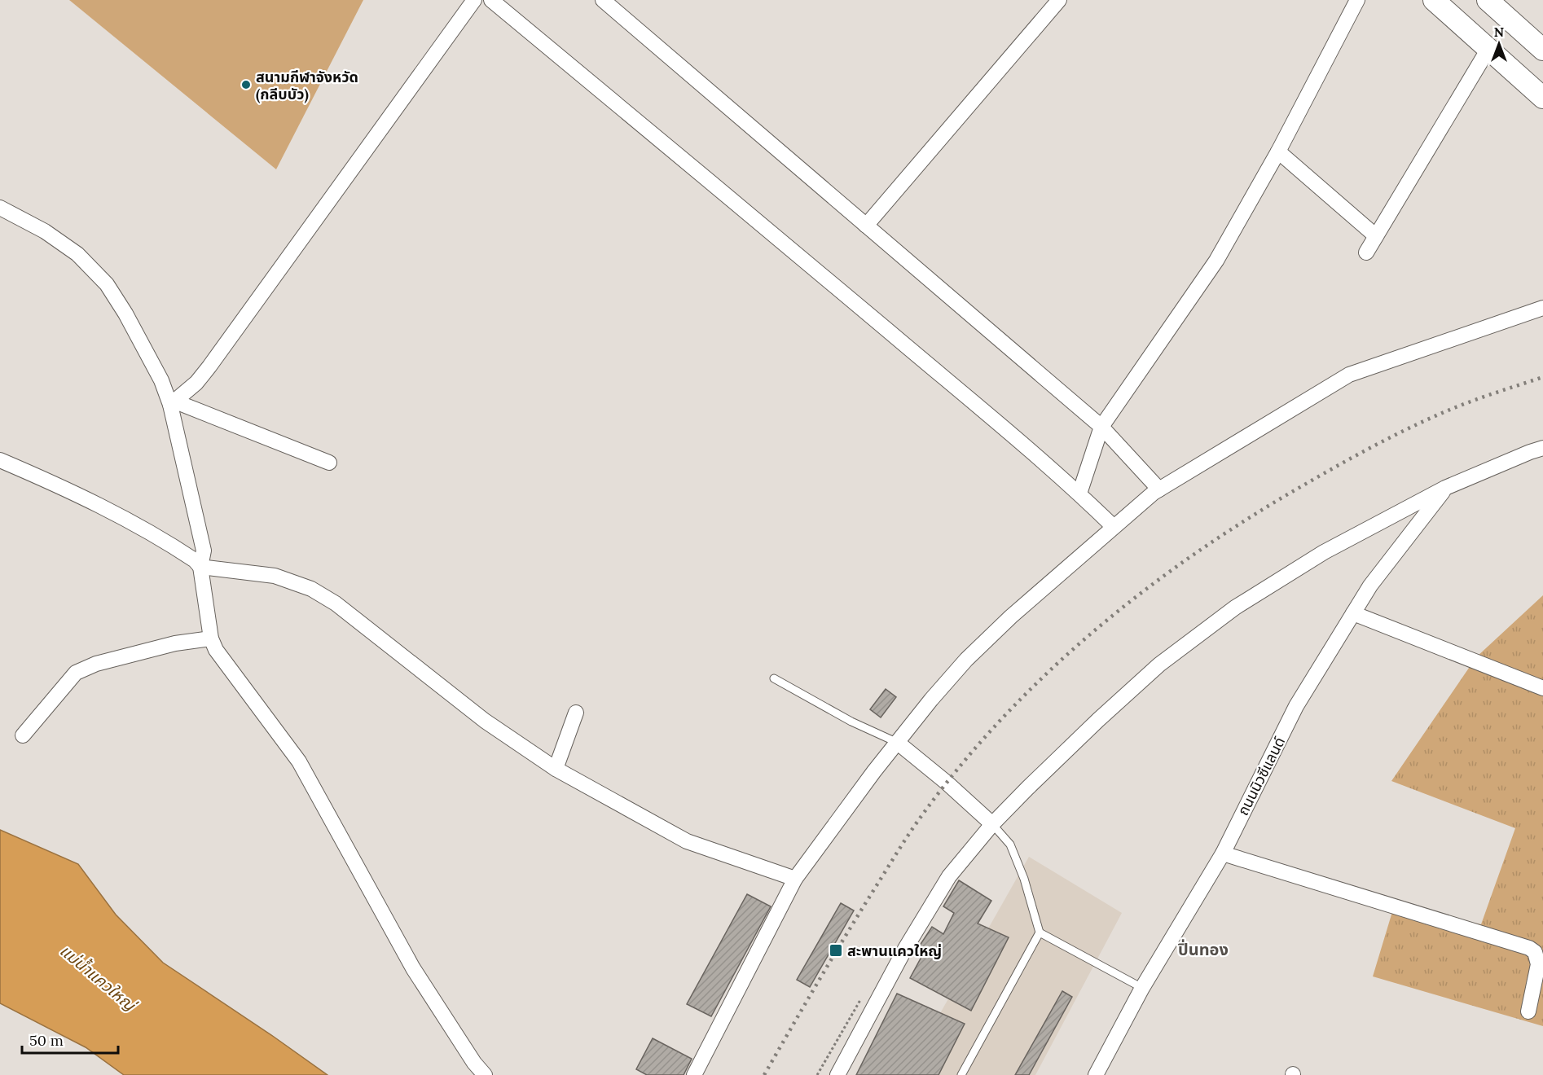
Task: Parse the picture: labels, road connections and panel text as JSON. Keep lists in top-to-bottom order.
{
  "streets": {
    "street": ["ถนนนิวซีแลนด์"]
  },
  "districts": ["ปิ่นทอง"],
  "water": ["แม่น้ำแควใหญ่"],
  "places": {
    "other": ["สนามกีฬาจังหวัด (กลีบบัว)"],
    "transit": ["สะพานแควใหญ่"]
  },
  "scale_bar": "50 m",
  "north": "top"
}
